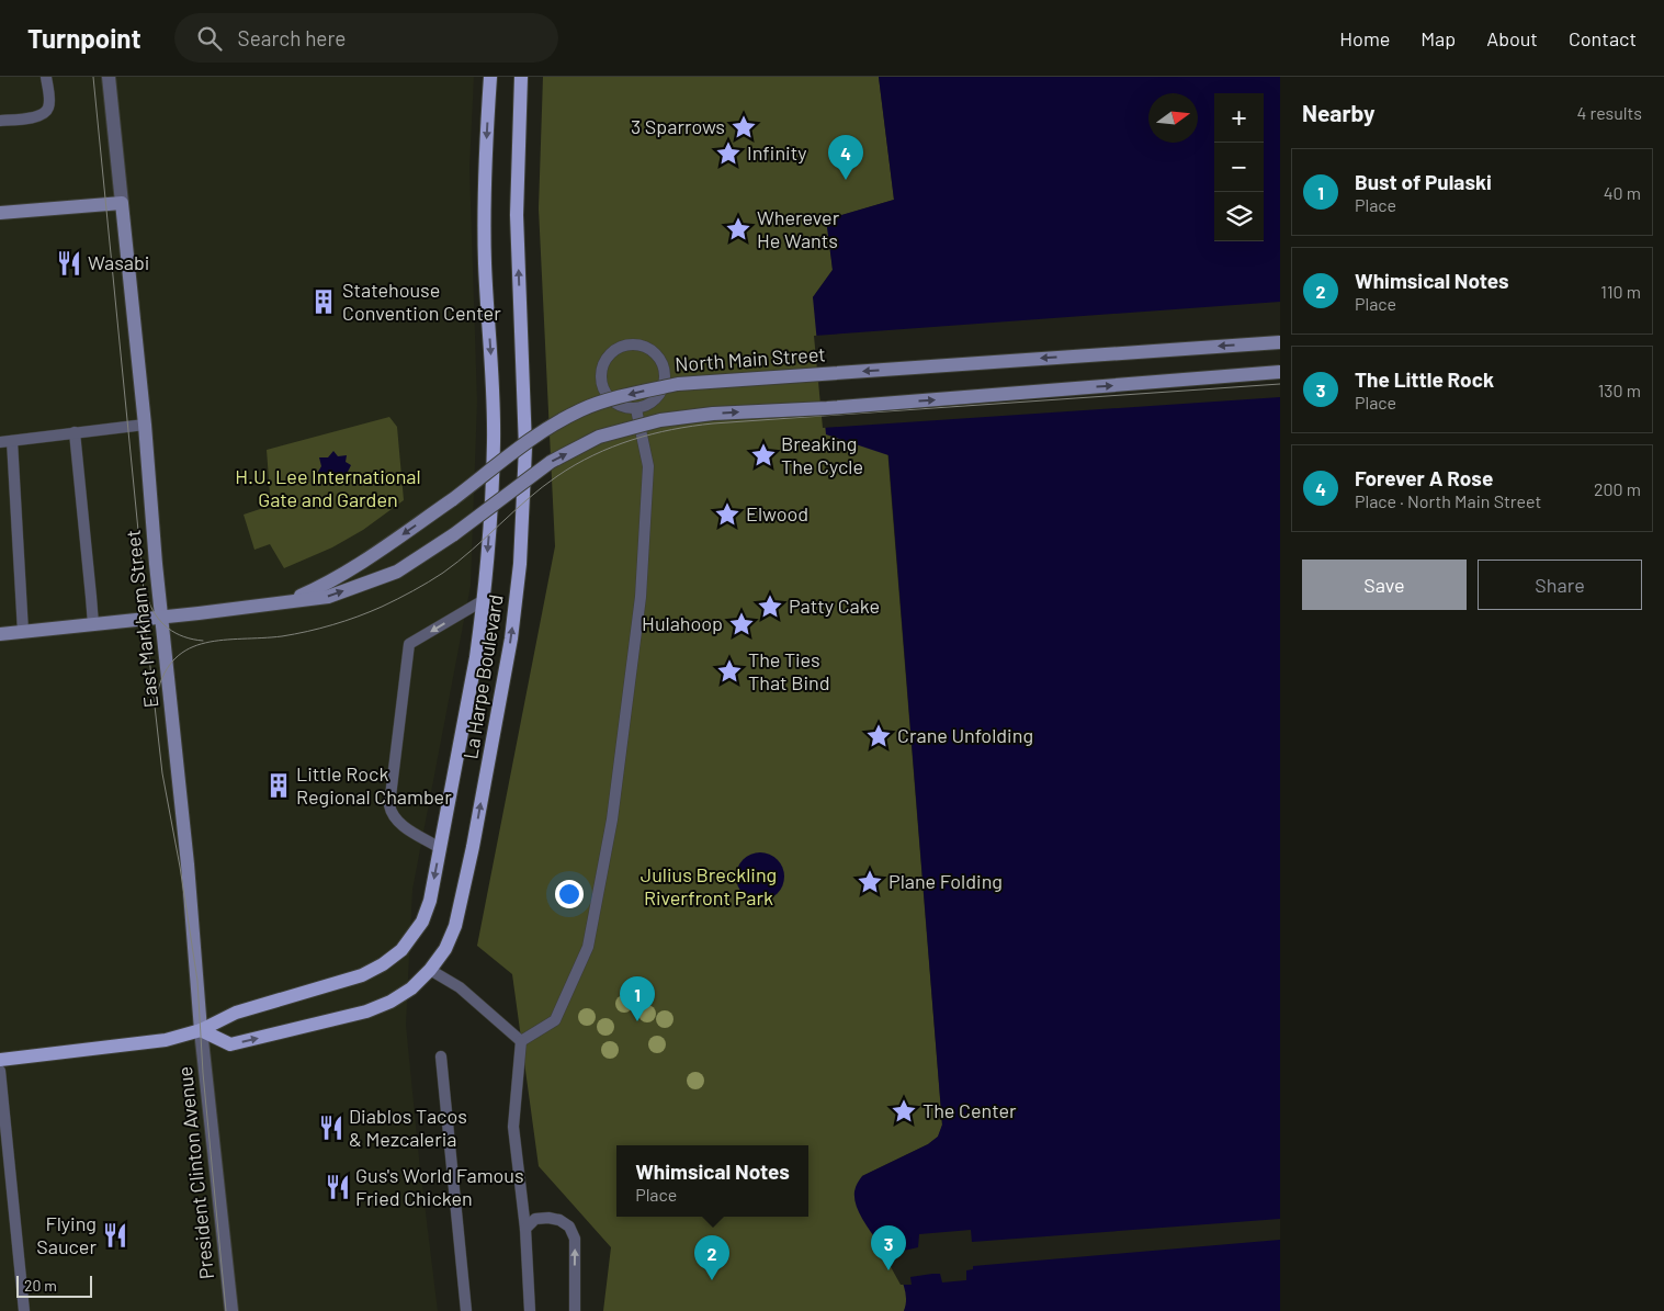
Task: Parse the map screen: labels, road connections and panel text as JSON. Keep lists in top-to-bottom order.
{
  "streets": {
    "main road": ["North Main Street", "East Markham Street", "La Harpe Boulevard"],
    "street": ["President Clinton Avenue"]
  },
  "crossings": [
    ["North Main Street", "East Markham Street"],
    ["East Markham Street", "La Harpe Boulevard"],
    ["East Markham Street", "President Clinton Avenue"],
    ["La Harpe Boulevard", "President Clinton Avenue"]
  ],
  "parks": ["H.U. Lee International Gate and Garden", "Julius Breckling Riverfront Park"],
  "places": {
    "place": [
      "3 Sparrows",
      "Infinity",
      "Wherever He Wants",
      "Breaking The Cycle",
      "Elwood",
      "Patty Cake",
      "Hulahoop",
      "The Ties That Bind",
      "Crane Unfolding",
      "Plane Folding",
      "The Center"
    ],
    "restaurant": [
      "Wasabi",
      "Diablos Tacos & Mezcaleria",
      "Gus's World Famous Fried Chicken",
      "Flying Saucer"
    ],
    "building": ["Statehouse Convention Center", "Little Rock Regional Chamber"]
  },
  "scale_bar": "20 m",
  "north": "right",
  "page": {
    "header": "Turnpoint",
    "search": "Search here",
    "nav": [
      "Home",
      "Map",
      "About",
      "Contact"
    ],
    "heading": ["Nearby", "4 results"],
    "map_buttons": ["+", "−"],
    "pins": [
      "4",
      "1",
      "3",
      "2"
    ],
    "list": [
      {
        "mark": "1",
        "name": "Bust of Pulaski",
        "note": "Place",
        "value": "40 m"
      },
      {
        "mark": "2",
        "name": "Whimsical Notes",
        "note": "Place",
        "value": "110 m"
      },
      {
        "mark": "3",
        "name": "The Little Rock",
        "note": "Place",
        "value": "130 m"
      },
      {
        "mark": "4",
        "name": "Forever A Rose",
        "note": "Place · North Main Street",
        "value": "200 m"
      }
    ],
    "buttons": ["Save", "Share"],
    "popup": ["Whimsical Notes", "Place"],
    "scale": "20 m"
  }
}
